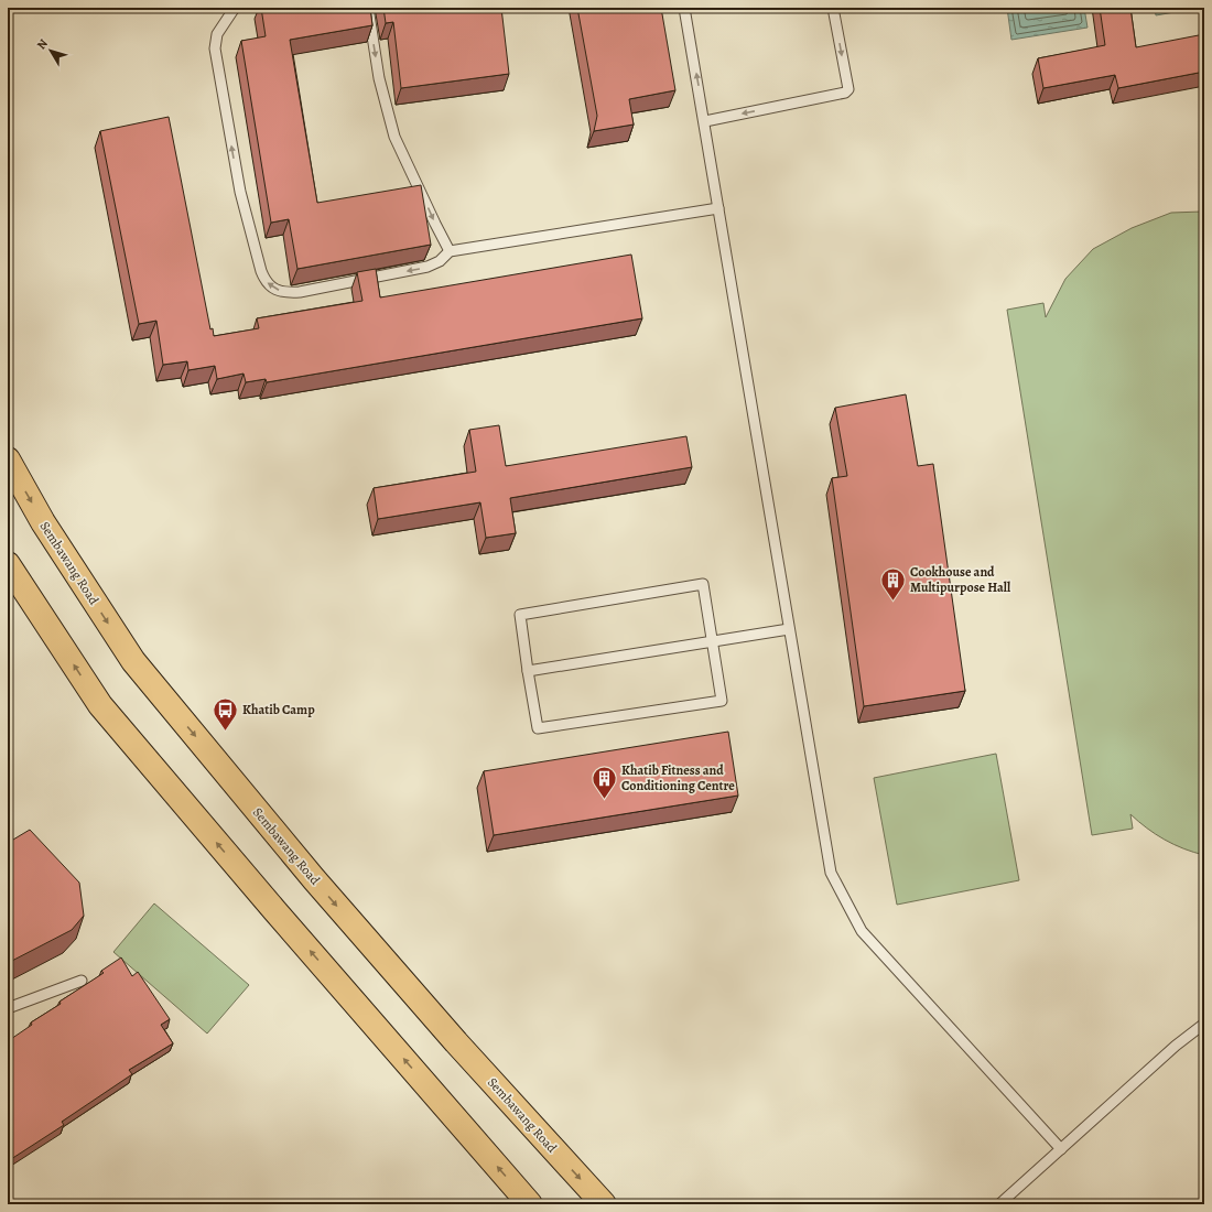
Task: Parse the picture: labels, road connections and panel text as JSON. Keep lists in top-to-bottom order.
{
  "streets": {
    "main road": ["Sembawang Road"]
  },
  "places": {
    "building": ["Cookhouse and Multipurpose Hall", "Khatib Fitness and Conditioning Centre"],
    "bus stop": ["Khatib Camp"]
  },
  "north": "top left"
}
